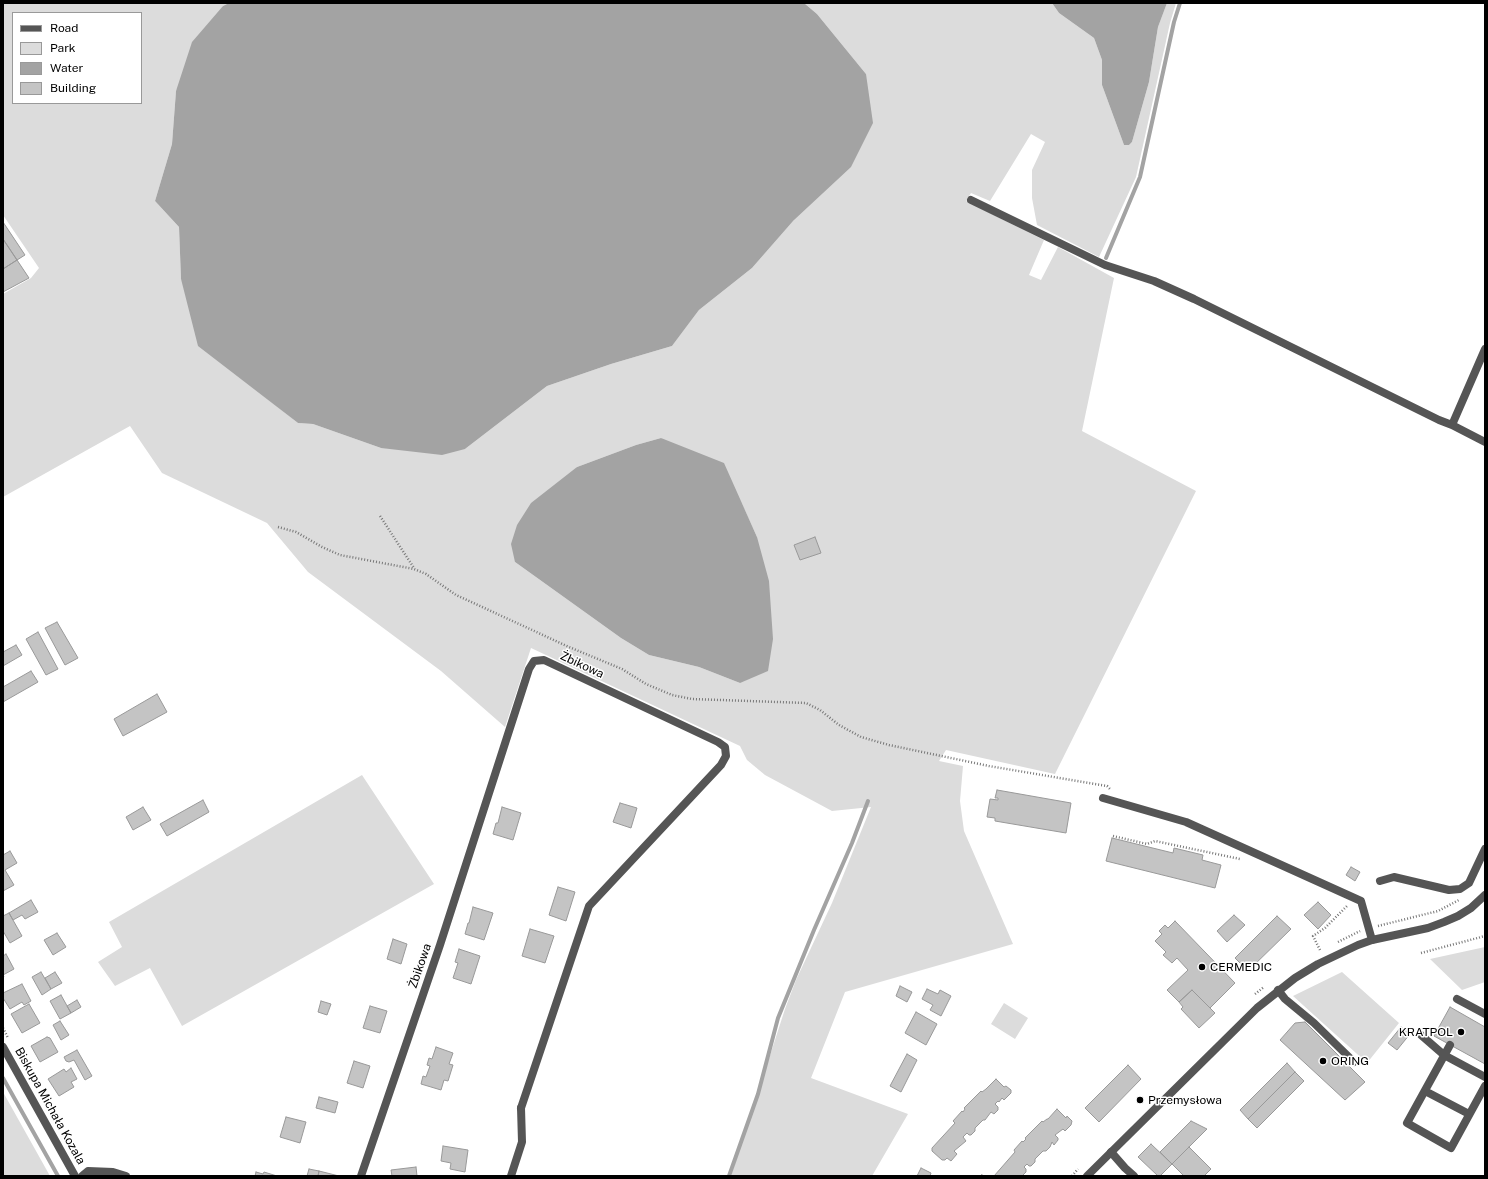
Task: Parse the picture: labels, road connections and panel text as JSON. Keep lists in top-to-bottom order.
{
  "streets": {
    "street": ["Żbikowa", "Biskupa Michała Kozala"]
  },
  "places": [
    "CERMEDIC",
    "KRATPOL",
    "ORING",
    "Przemysłowa"
  ],
  "legend": [
    "Road",
    "Park",
    "Water",
    "Building"
  ]
}
